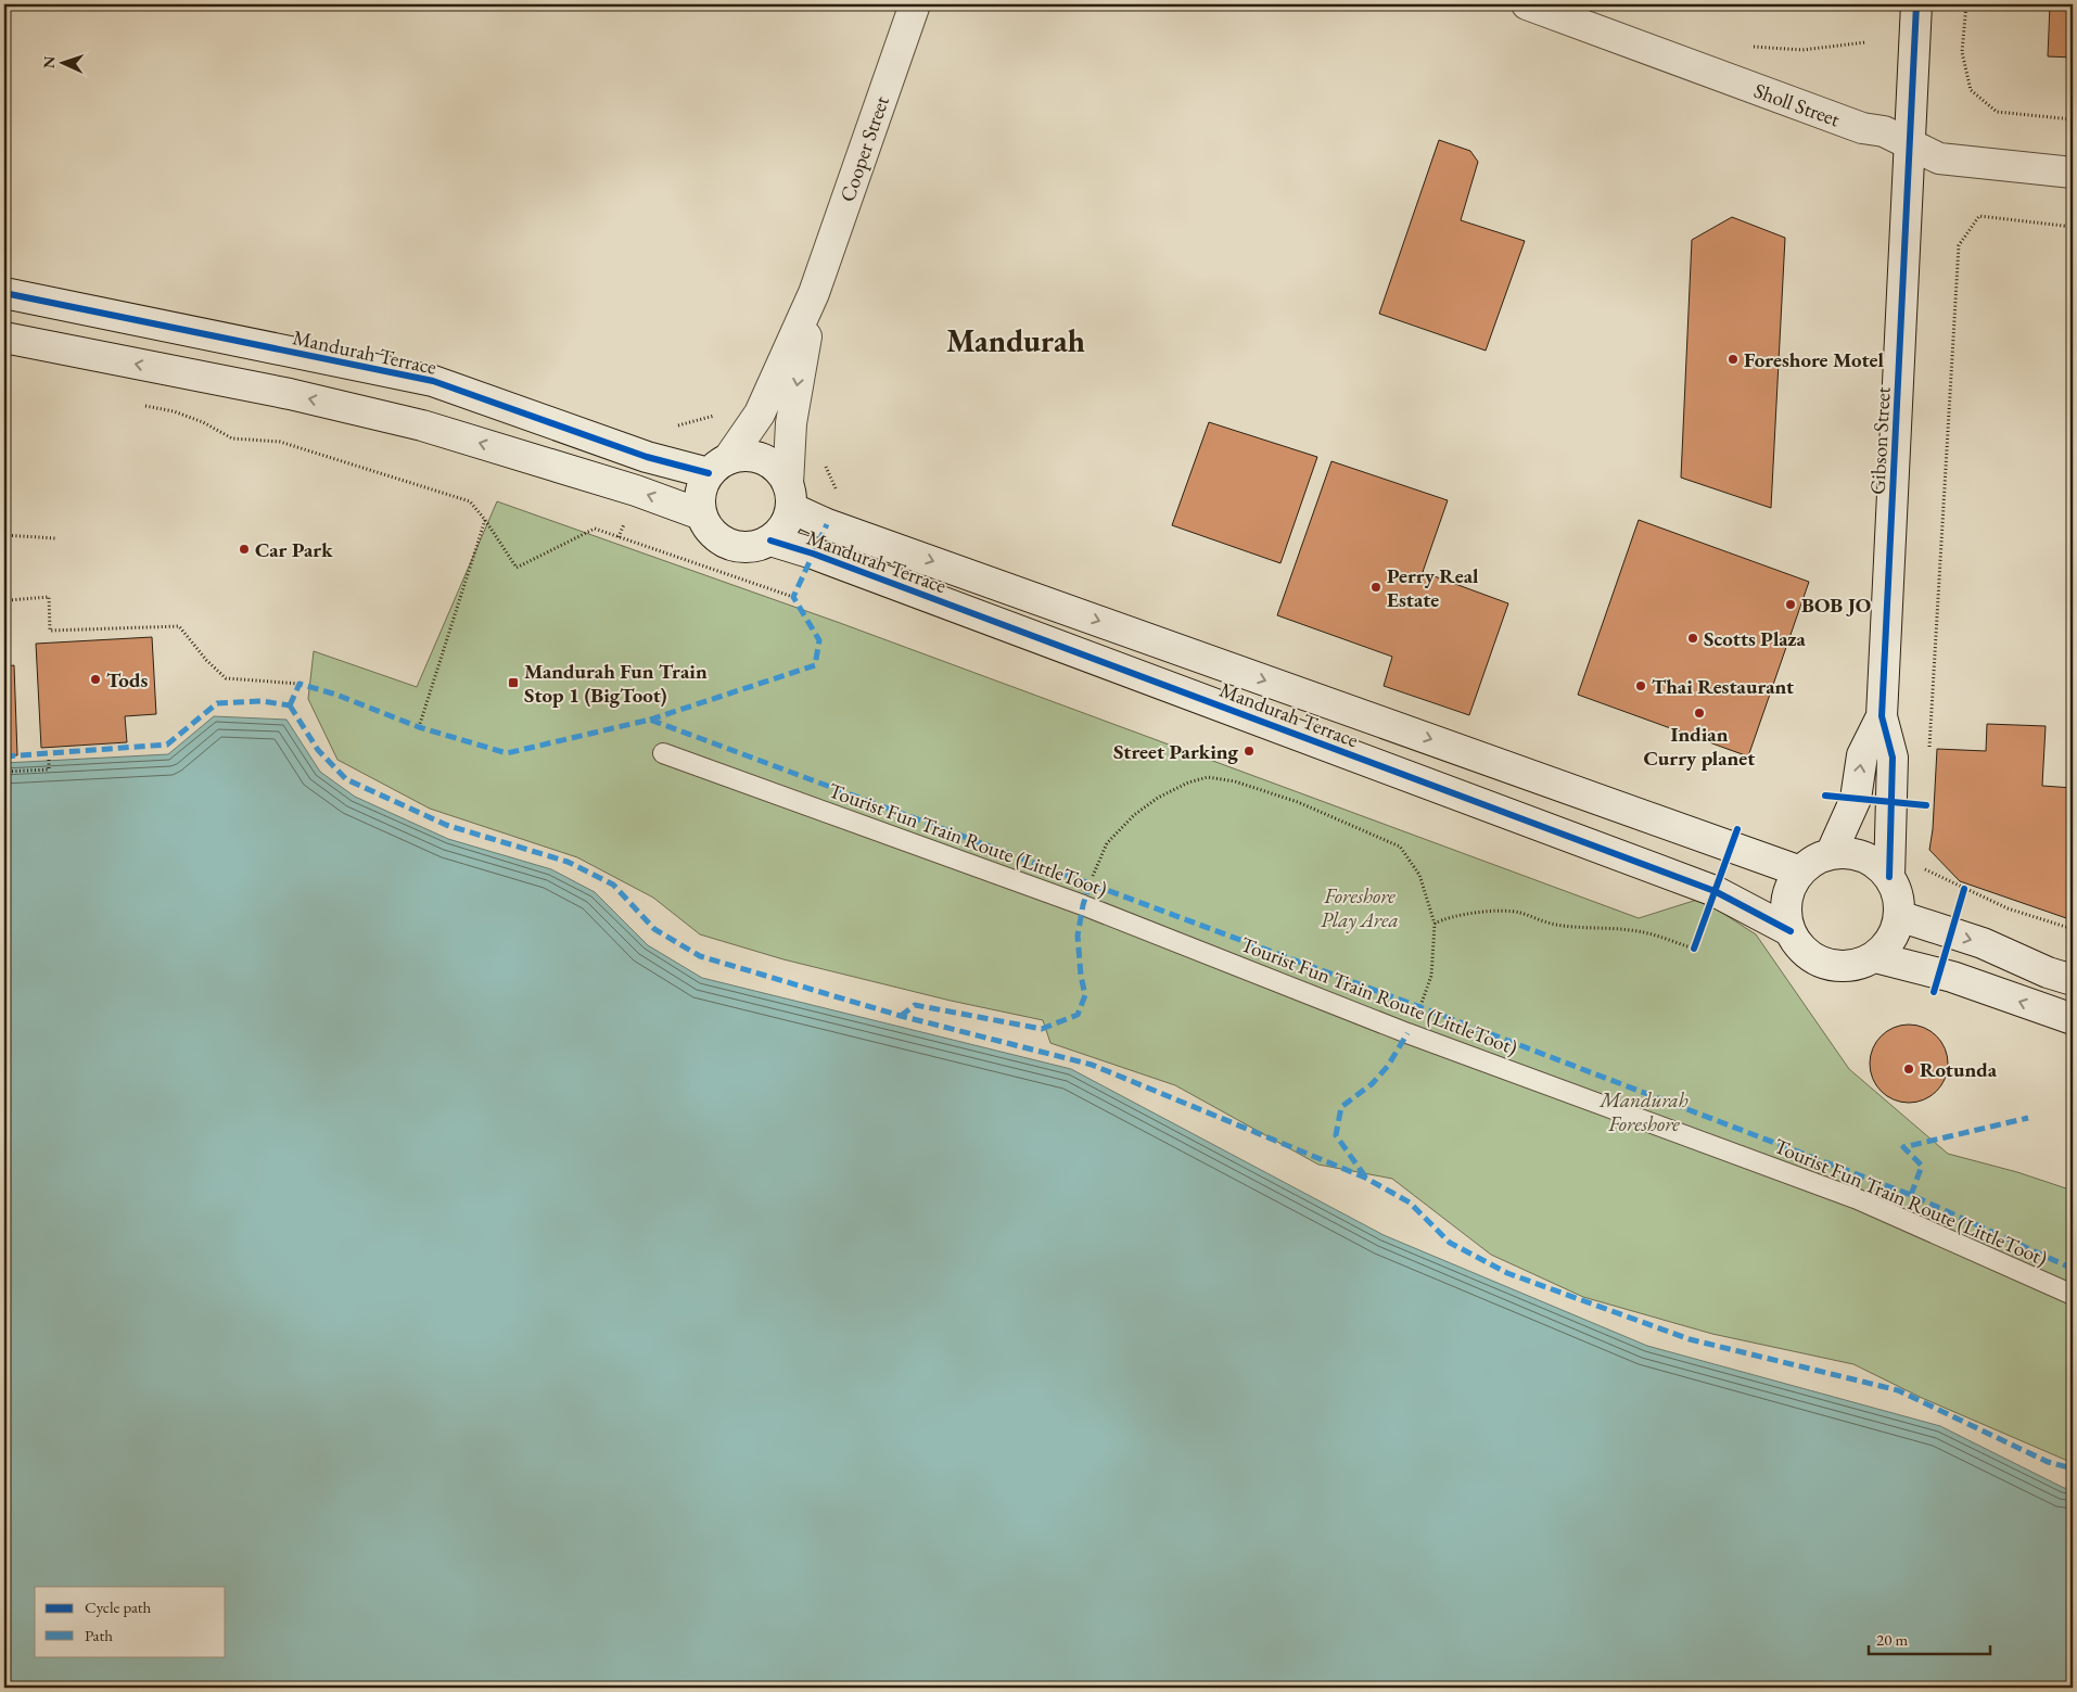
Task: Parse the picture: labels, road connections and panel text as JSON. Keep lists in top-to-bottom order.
{
  "streets": {
    "street": [
      "Sholl Street",
      "Cooper Street",
      "Mandurah Terrace",
      "Gibson Street"
    ],
    "lane": ["Tourist Fun Train Route (LittleToot)"]
  },
  "crossings": [
    ["Sholl Street", "Gibson Street"],
    ["Cooper Street", "Mandurah Terrace"],
    ["Mandurah Terrace", "Gibson Street"]
  ],
  "districts": ["Mandurah"],
  "parks": ["Foreshore Play Area", "Mandurah Foreshore"],
  "places": {
    "other": [
      "Foreshore Motel",
      "Car Park",
      "Perry Real Estate",
      "BOB JO",
      "Scotts Plaza",
      "Tods",
      "Thai Restaurant",
      "Indian Curry planet",
      "Street Parking",
      "Rotunda"
    ],
    "transit": ["Mandurah Fun Train Stop 1 (BigToot)"]
  },
  "legend": ["Cycle path", "Path"],
  "scale_bar": "20 m",
  "north": "left"
}
